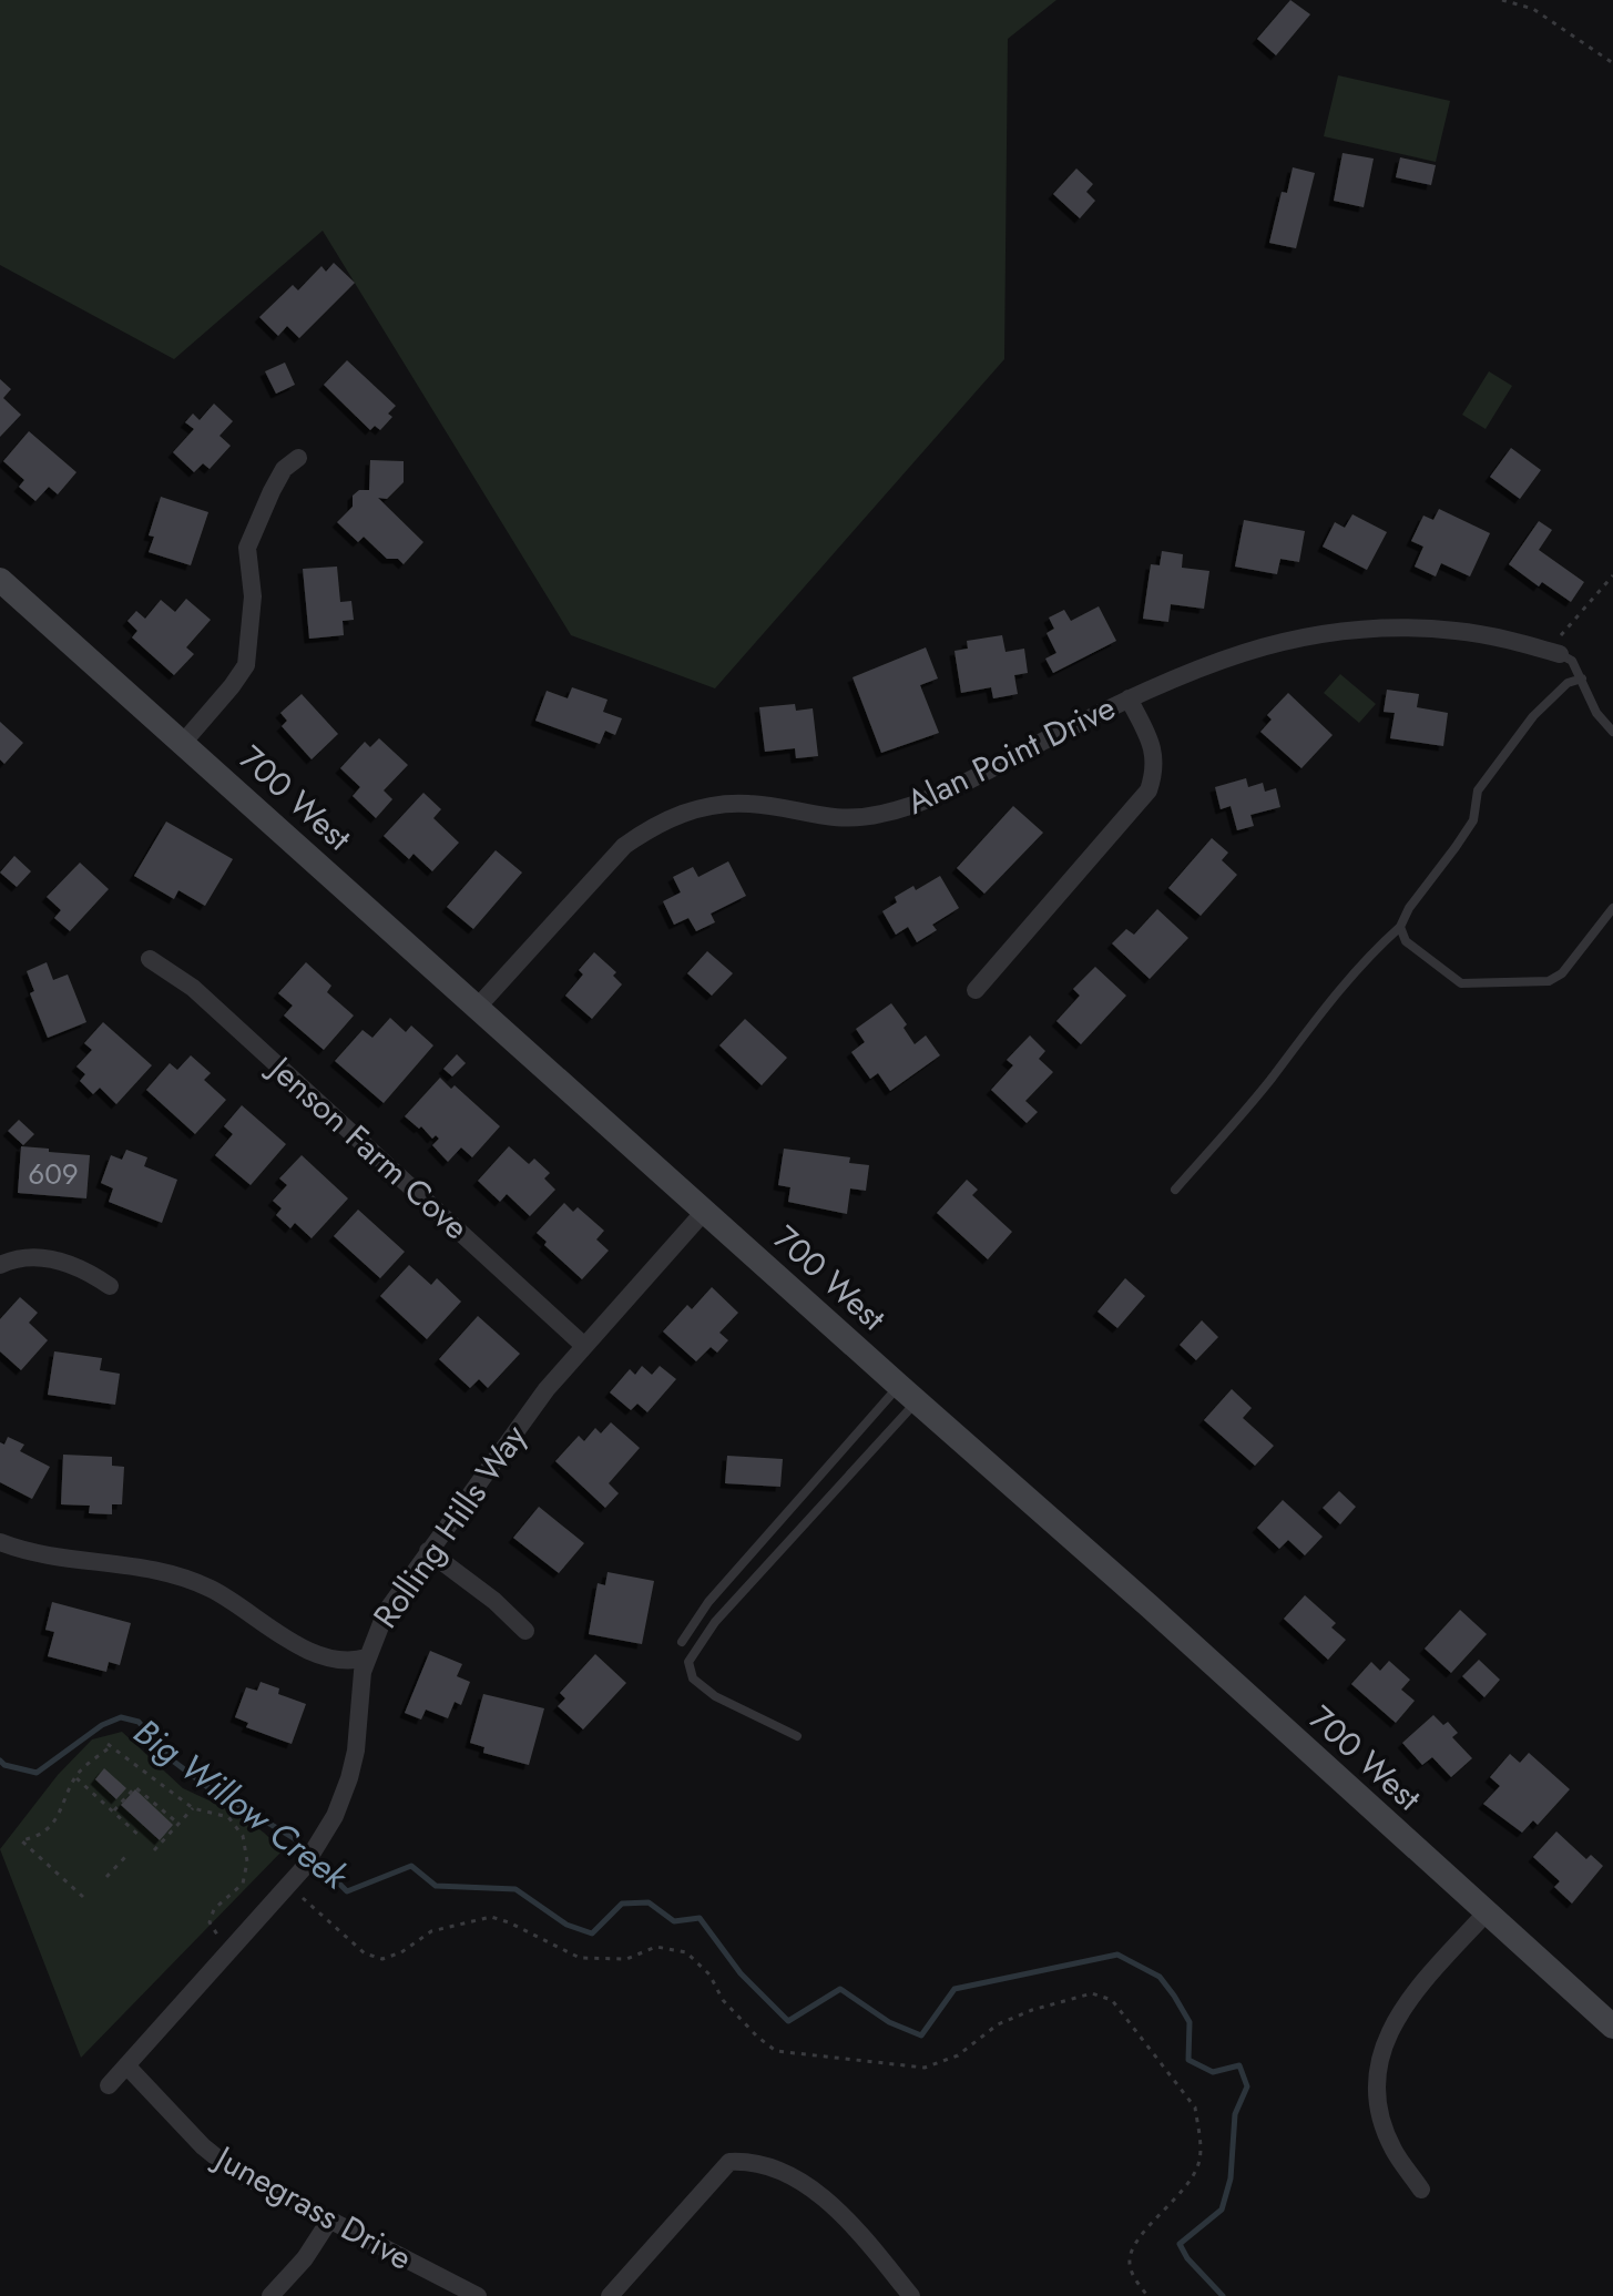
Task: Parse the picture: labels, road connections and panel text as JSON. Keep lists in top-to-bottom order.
{
  "streets": {
    "street": [
      "Alan Point Drive",
      "700 West",
      "Jenson Farm Cove",
      "Rolling Hills Way",
      "Junegrass Drive"
    ]
  },
  "crossings": [
    ["Alan Point Drive", "700 West"],
    ["700 West", "Rolling Hills Way"],
    ["Jenson Farm Cove", "Rolling Hills Way"],
    ["Rolling Hills Way", "Junegrass Drive"]
  ],
  "water": ["Big Willow Creek"],
  "house_numbers": ["609"]
}
